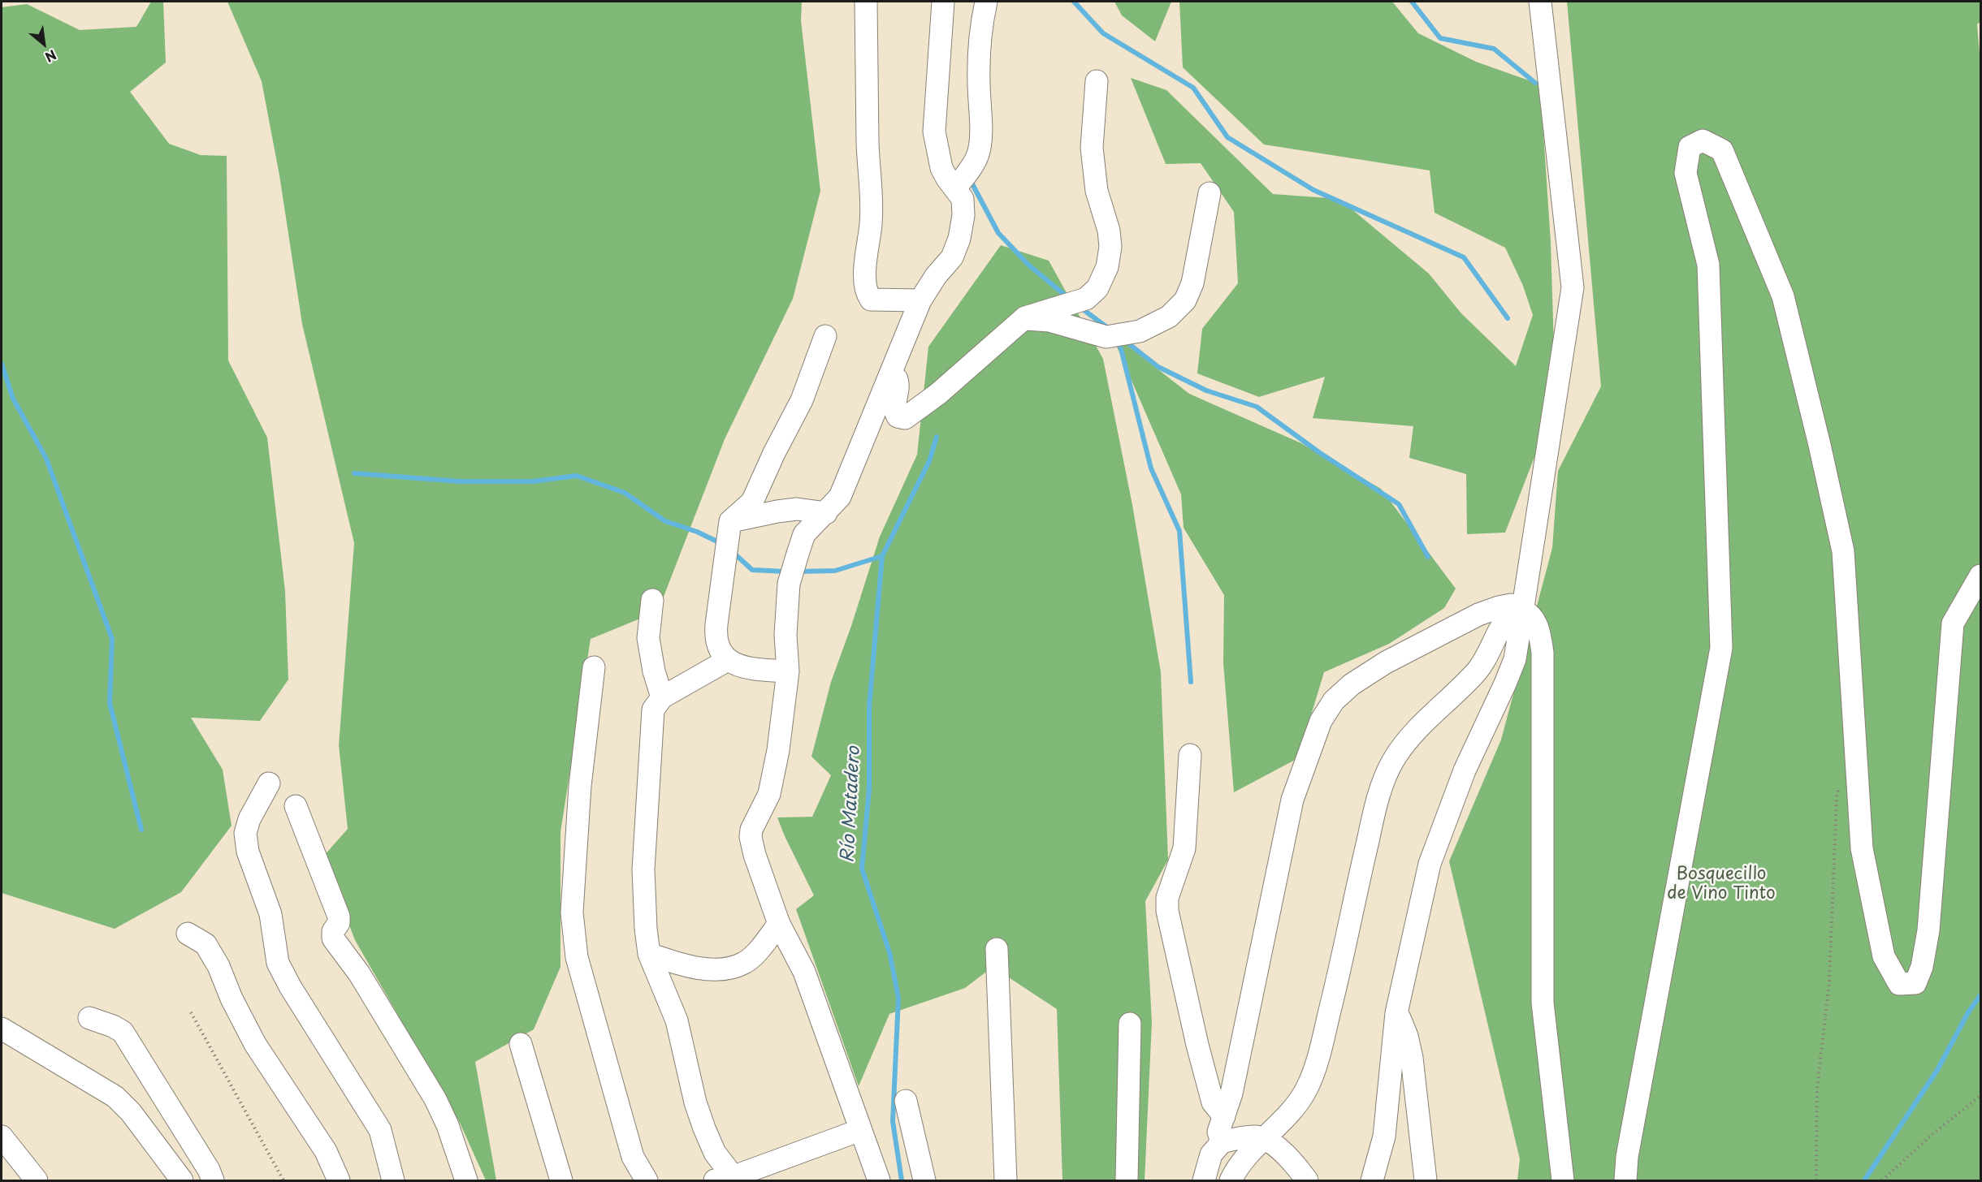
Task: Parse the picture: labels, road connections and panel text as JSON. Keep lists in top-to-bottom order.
{
  "water": ["Río Matadero"],
  "parks": ["Bosquecillo de Vino Tinto"],
  "north": "bottom right"
}
